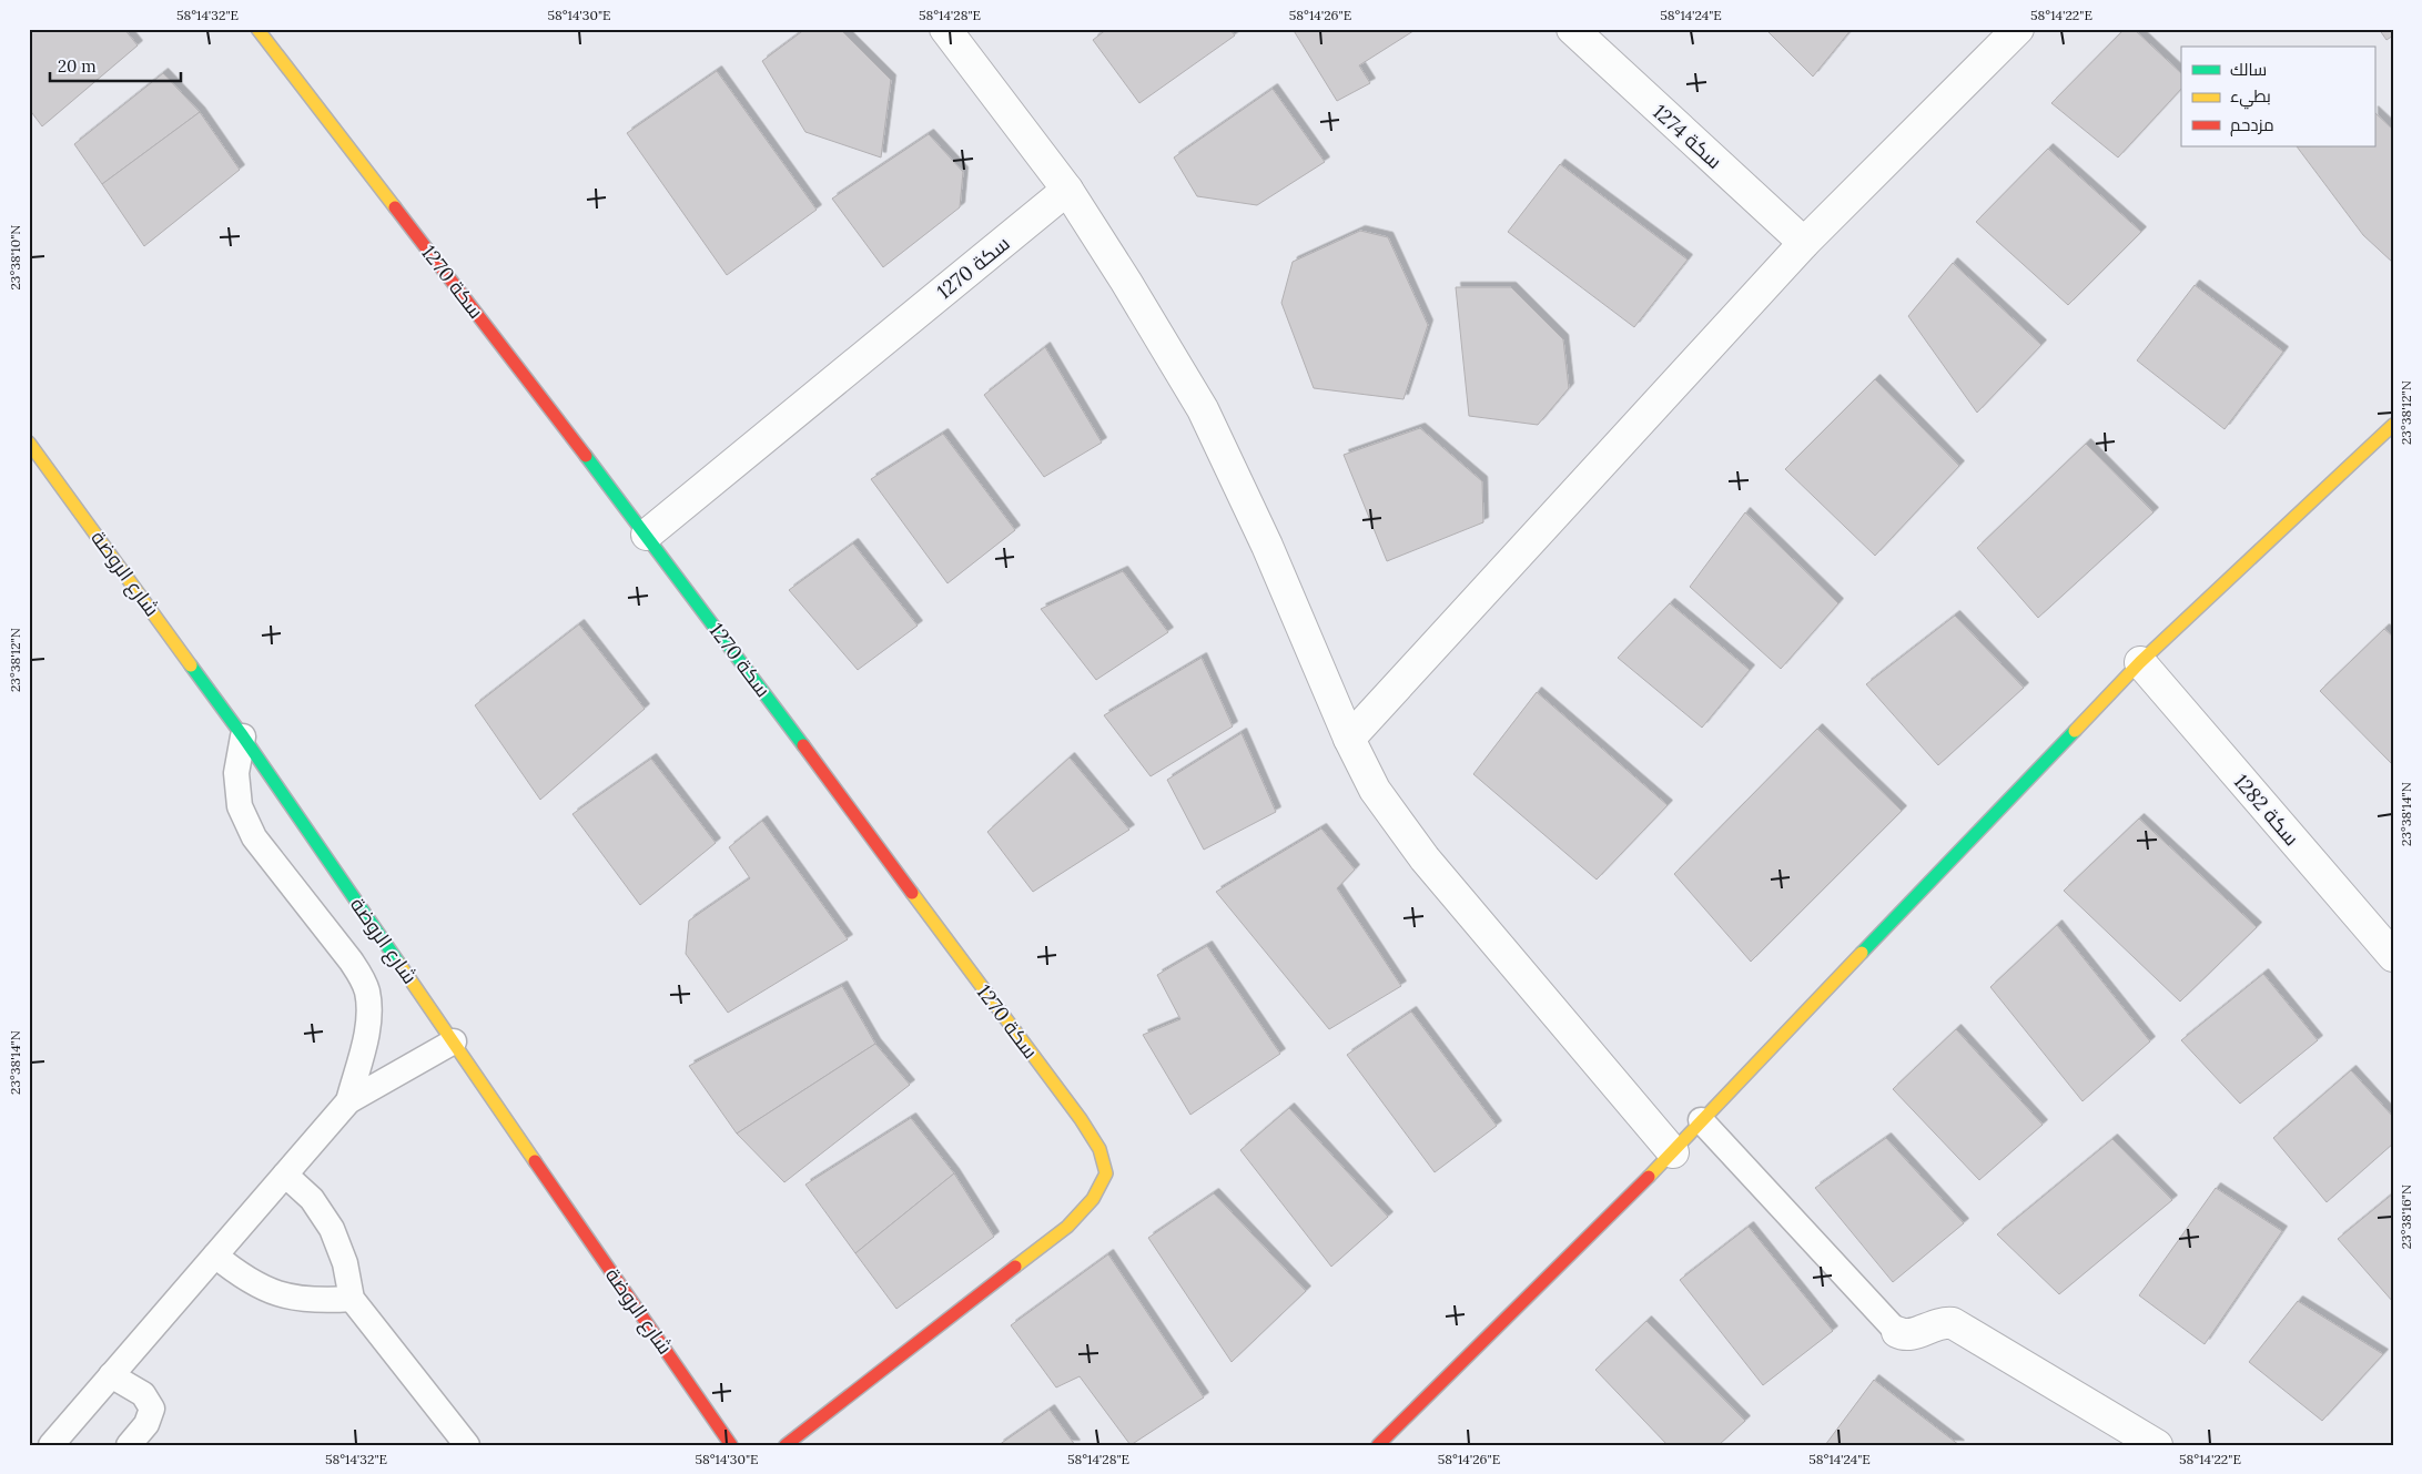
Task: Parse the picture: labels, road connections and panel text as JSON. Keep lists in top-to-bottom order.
{
  "streets": {
    "street": [
      "سكة 1274",
      "سكة 1270",
      "شارع الروضة",
      "سكة 1282"
    ]
  },
  "legend": ["سالك", "بطيء", "مزدحم"],
  "scale_bar": "20 m",
  "coordinates": [
    "58°14'32\"E",
    "58°14'30\"E",
    "58°14'28\"E",
    "58°14'26\"E",
    "58°14'24\"E",
    "58°14'22\"E",
    "23°38'10\"N",
    "23°38'12\"N",
    "23°38'14\"N",
    "23°38'16\"N"
  ]
}
